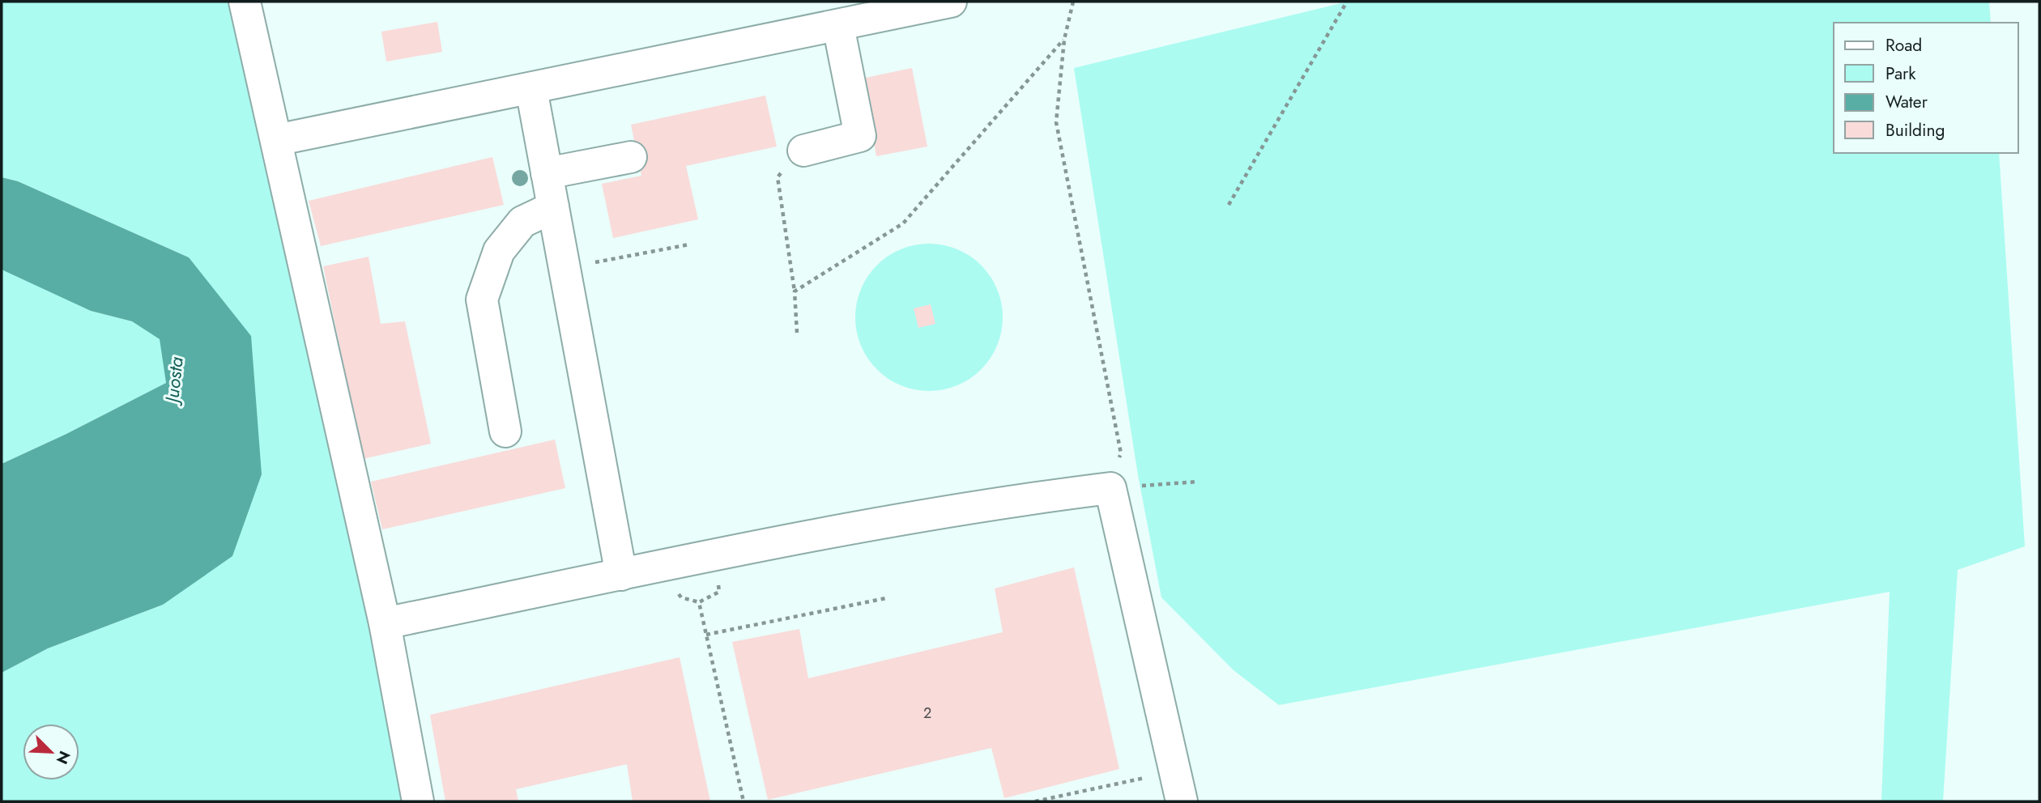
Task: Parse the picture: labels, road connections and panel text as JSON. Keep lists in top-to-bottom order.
{
  "water": ["Juosta"],
  "house_numbers": ["2"],
  "legend": [
    "Road",
    "Park",
    "Water",
    "Building"
  ],
  "north": "bottom right"
}
